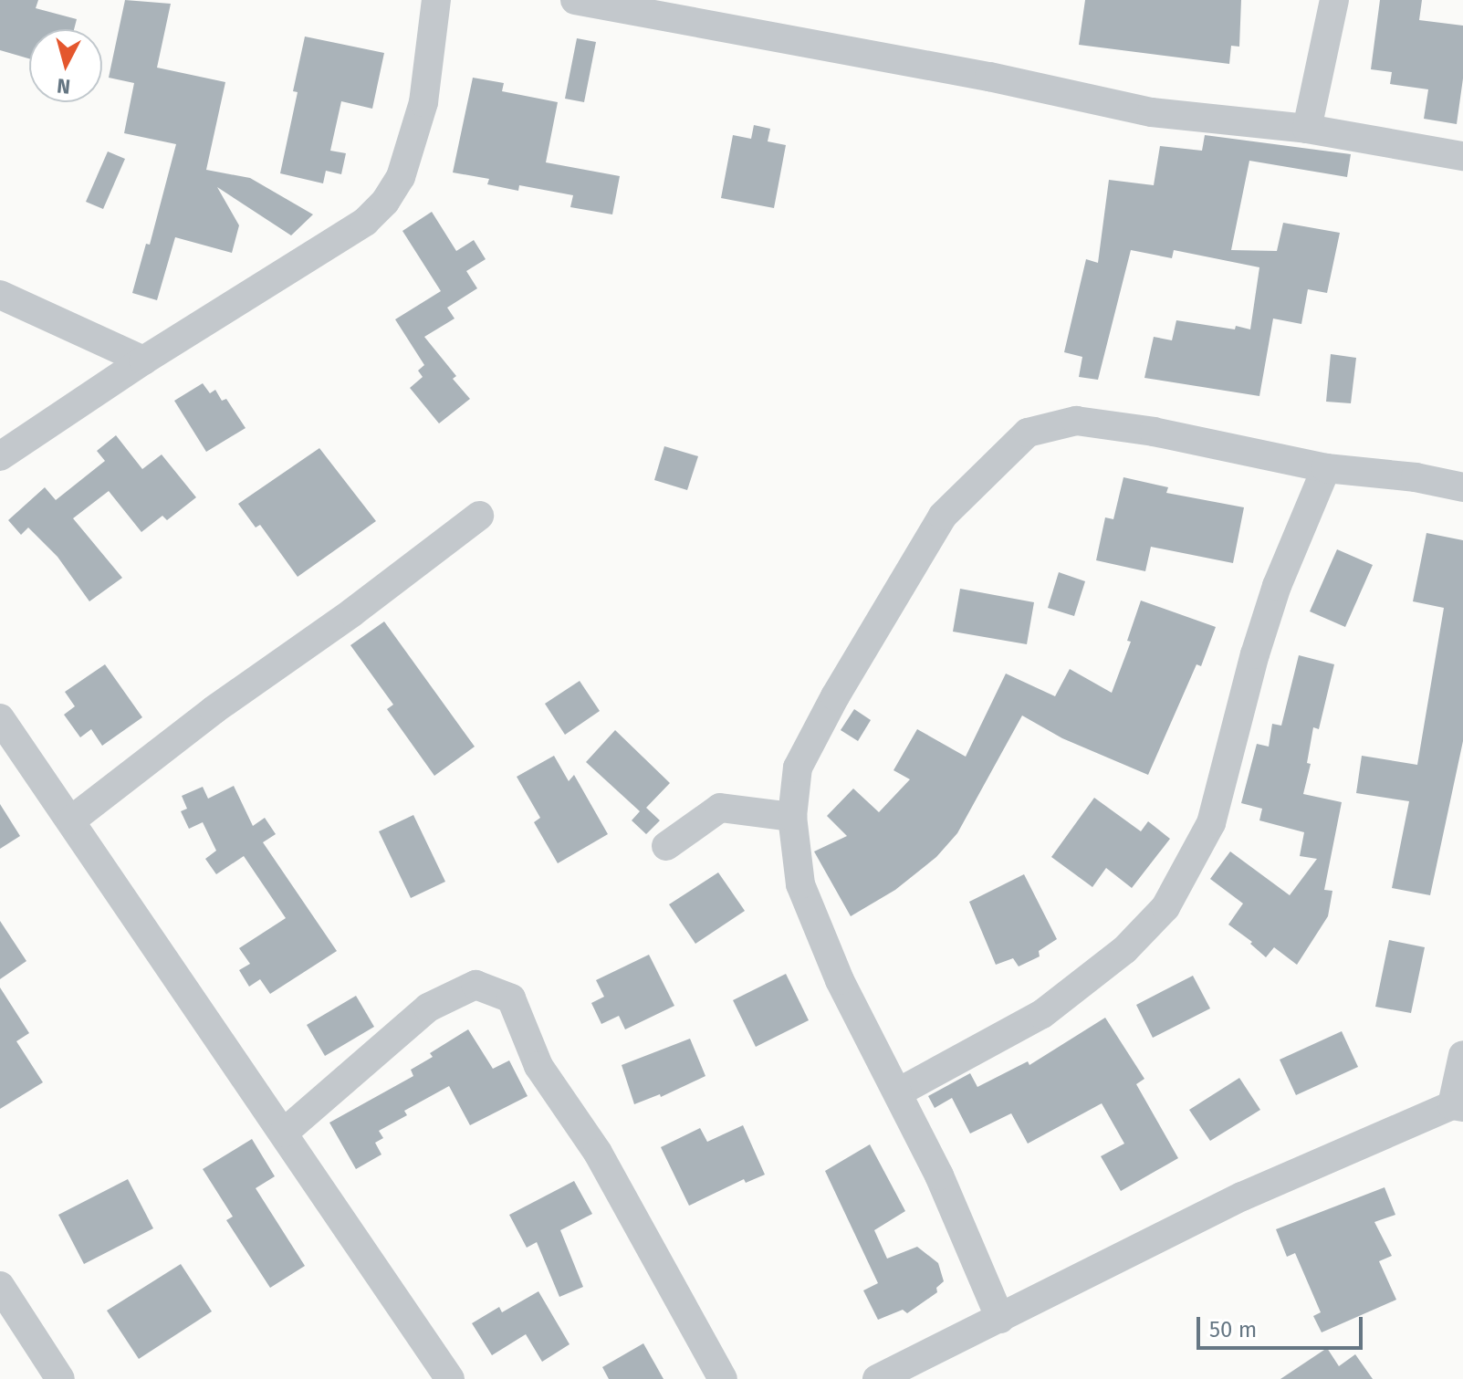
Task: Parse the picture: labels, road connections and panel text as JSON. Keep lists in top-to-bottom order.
{
  "scale_bar": "50 m",
  "north": "bottom"
}
